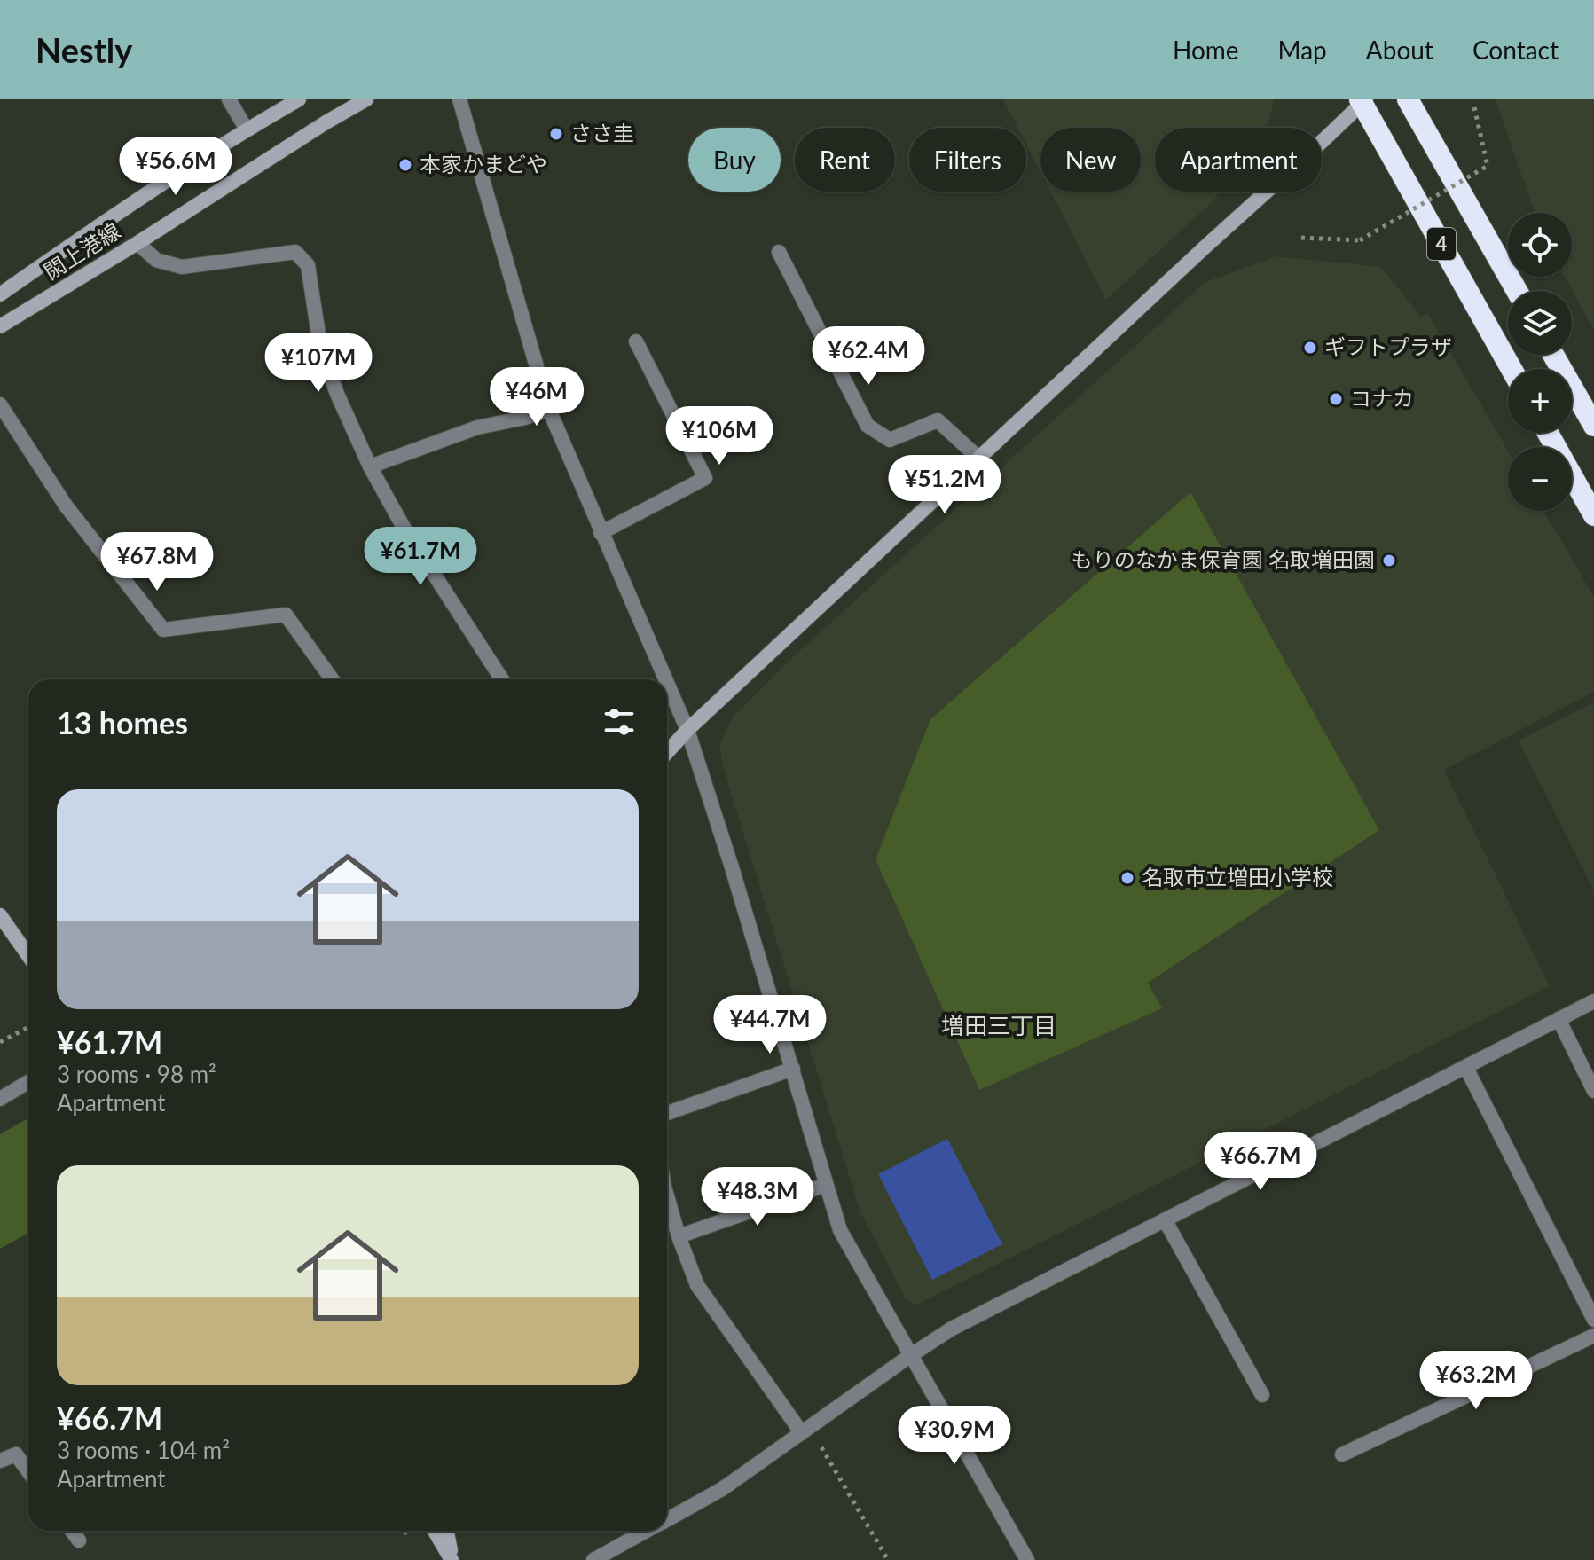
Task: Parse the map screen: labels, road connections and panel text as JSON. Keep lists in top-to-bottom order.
{
  "streets": {
    "highway": ["4"],
    "street": ["閖上港線"]
  },
  "districts": ["増田三丁目"],
  "places": [
    "ささ圭",
    "本家かまどや",
    "ギフトプラザ",
    "コナカ",
    "もりのなかま保育園 名取増田園",
    "名取市立増田小学校"
  ],
  "page": {
    "header": "Nestly",
    "nav": [
      "Home",
      "Map",
      "About",
      "Contact"
    ],
    "chip": [
      "Buy",
      "Rent",
      "Filters",
      "New",
      "Apartment"
    ],
    "price": [
      "¥56.6M",
      "¥62.4M",
      "¥107M",
      "¥46M",
      "¥106M",
      "¥51.2M",
      "¥61.7M",
      "¥67.8M",
      "¥44.7M",
      "¥66.7M",
      "¥48.3M",
      "¥63.2M",
      "¥30.9M"
    ],
    "map_buttons": ["+", "−"],
    "heading": "13 homes",
    "list": [
      {
        "name": "¥61.7M",
        "note": "3 rooms · 98 m² · Apartment"
      },
      {
        "name": "¥66.7M",
        "note": "3 rooms · 104 m² · Apartment"
      }
    ]
  }
}
